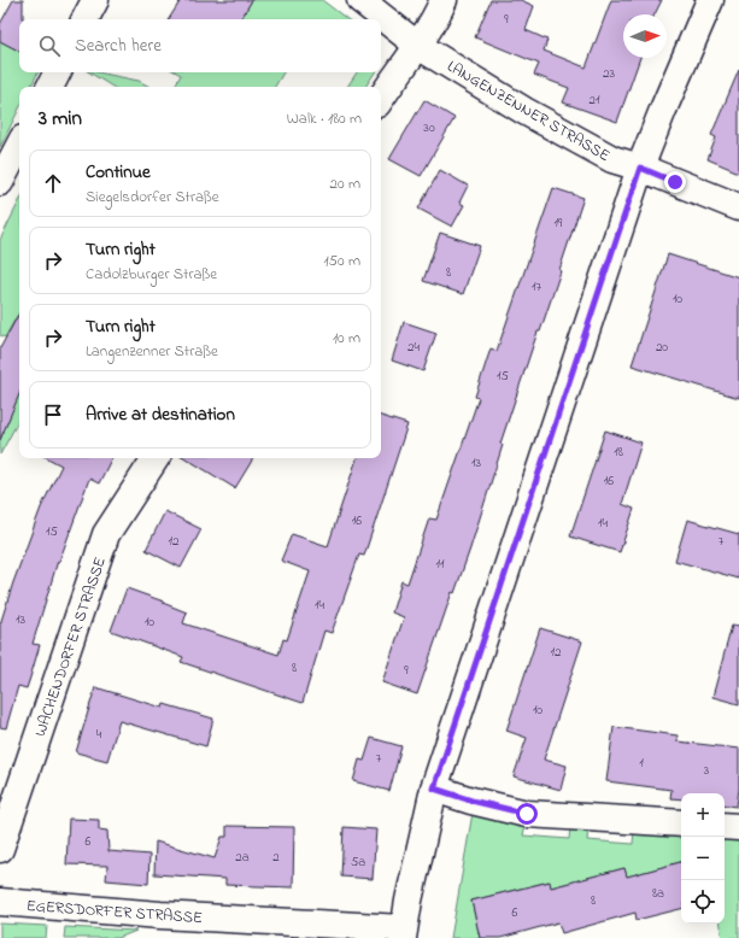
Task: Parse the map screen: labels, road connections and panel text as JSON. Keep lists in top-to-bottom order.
{
  "streets": {
    "street": ["LANGENZENNER STRASSE", "WACHENDORFER STRASSE", "EGERSDORFER STRASSE"]
  },
  "house_numbers": [
    "9",
    "23",
    "21",
    "30",
    "19",
    "8",
    "17",
    "10",
    "24",
    "20",
    "15",
    "18",
    "13",
    "16",
    "16",
    "14",
    "15",
    "12",
    "7",
    "11",
    "14",
    "13",
    "10",
    "12",
    "8",
    "9",
    "10",
    "4",
    "7",
    "1",
    "3",
    "6",
    "2a",
    "2",
    "5a",
    "8a",
    "8",
    "6"
  ],
  "north": "right",
  "page": {
    "search": "Search here",
    "heading": ["3 min", "Walk · 180 m"],
    "list": [
      ["Continue", "Siegelsdorfer Straße", "20 m"],
      ["Turn right", "Cadolzburger Straße", "150 m"],
      ["Turn right", "Langenzenner Straße", "10 m"],
      "Arrive at destination"
    ],
    "map_buttons": ["+", "−"]
  }
}
